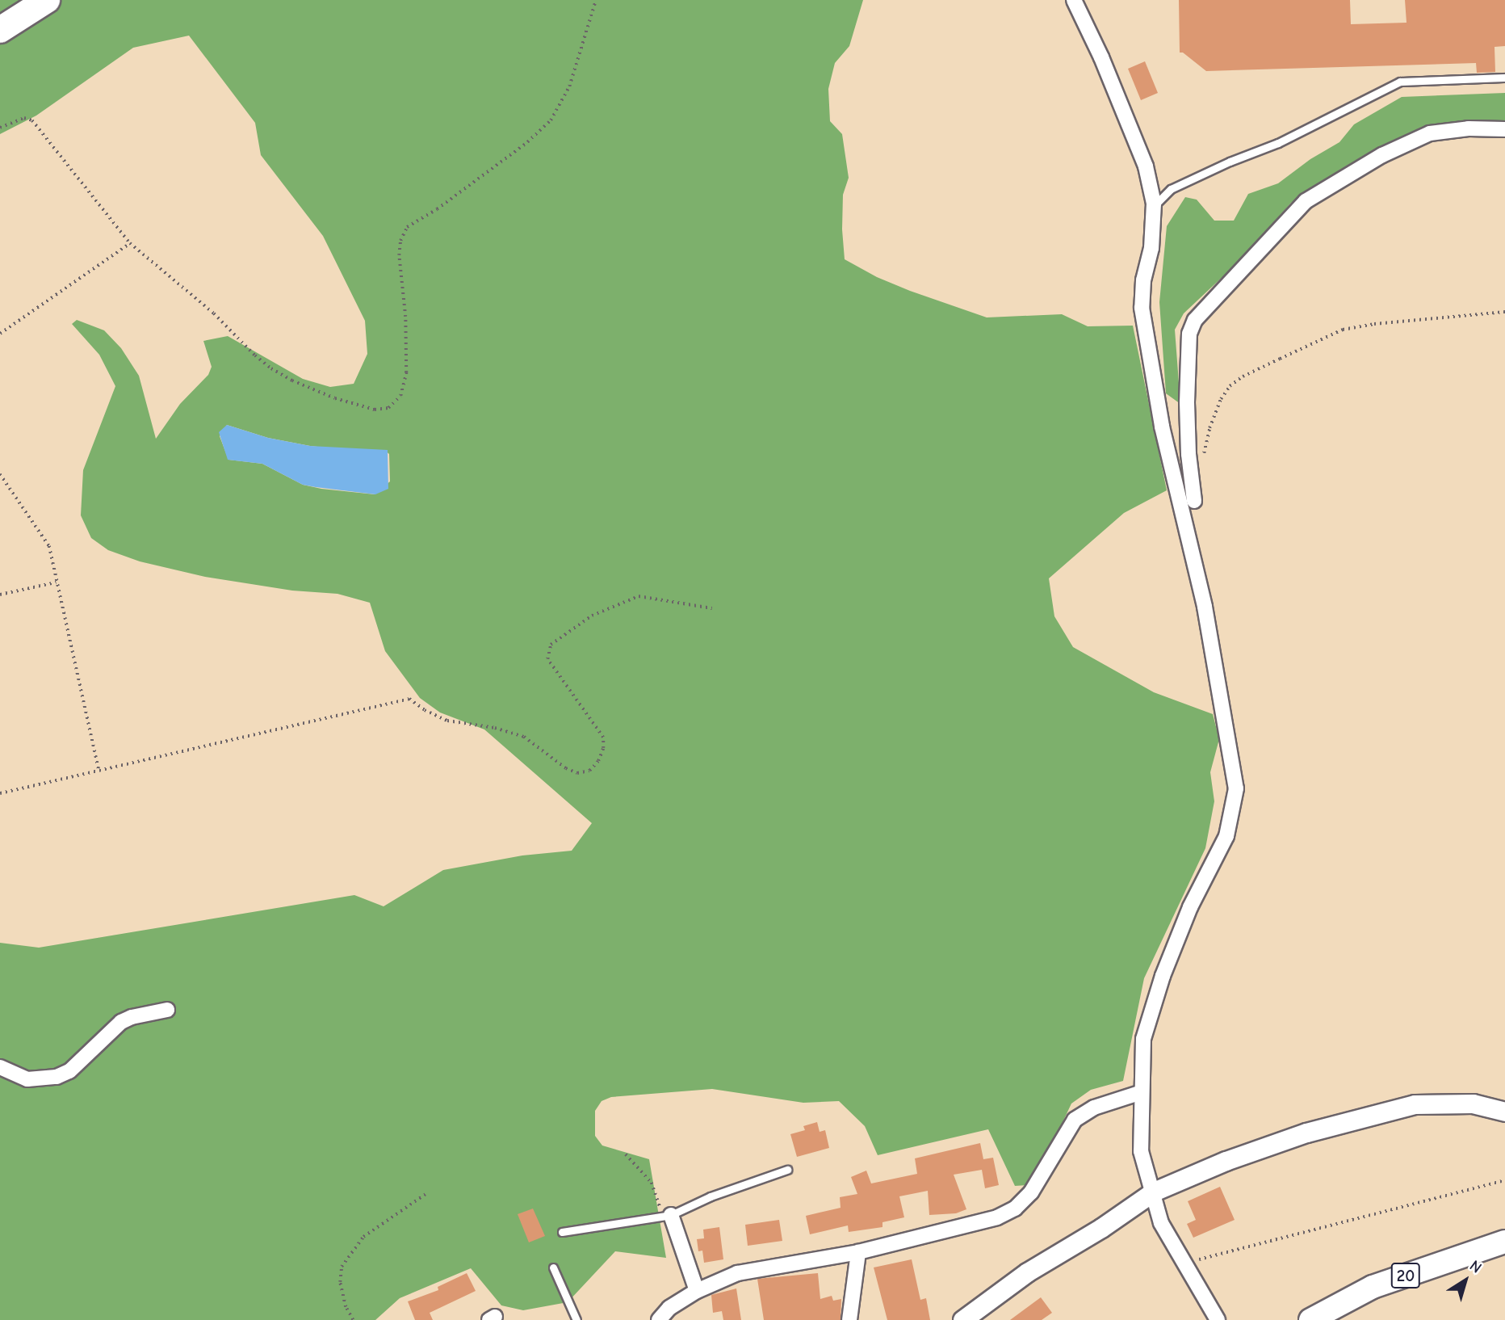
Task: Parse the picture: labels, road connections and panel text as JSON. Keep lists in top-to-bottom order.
{
  "streets": {
    "main road": ["20"]
  },
  "north": "top right"
}
